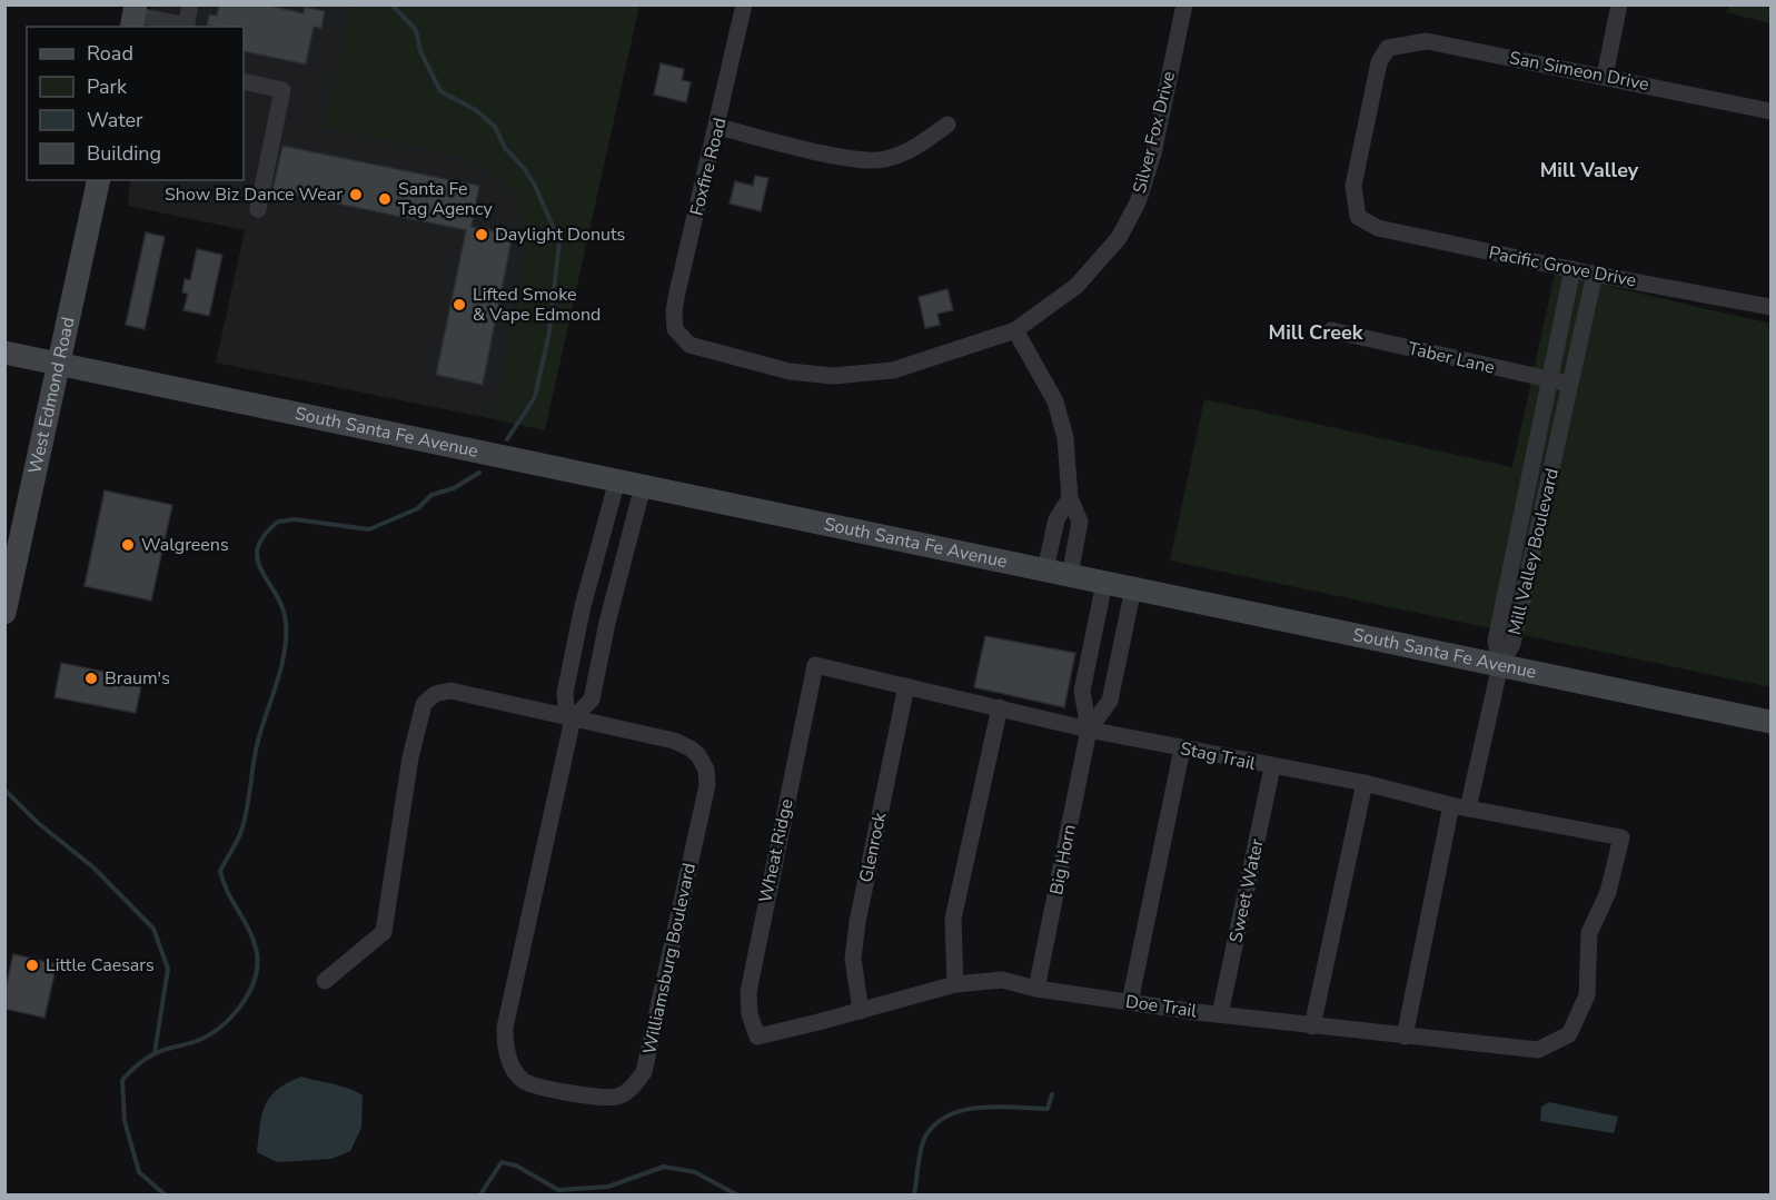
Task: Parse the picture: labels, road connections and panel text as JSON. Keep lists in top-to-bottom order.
{
  "streets": {
    "main road": ["West Edmond Road", "South Santa Fe Avenue"],
    "street": [
      "San Simeon Drive",
      "Silver Fox Drive",
      "Foxfire Road",
      "Pacific Grove Drive",
      "Taber Lane",
      "Mill Valley Boulevard",
      "Stag Trail",
      "Glenrock",
      "Wheat Ridge",
      "Big Horn",
      "Sweet Water",
      "Williamsburg Boulevard",
      "Doe Trail"
    ]
  },
  "crossings": [
    ["San Simeon Drive", "Pacific Grove Drive"],
    ["Silver Fox Drive", "Foxfire Road"],
    ["Pacific Grove Drive", "Mill Valley Boulevard"],
    ["Taber Lane", "Mill Valley Boulevard"],
    ["West Edmond Road", "South Santa Fe Avenue"],
    ["South Santa Fe Avenue", "Mill Valley Boulevard"],
    ["South Santa Fe Avenue", "Big Horn"],
    ["South Santa Fe Avenue", "Williamsburg Boulevard"],
    ["Stag Trail", "Glenrock"],
    ["Stag Trail", "Wheat Ridge"],
    ["Stag Trail", "Big Horn"],
    ["Stag Trail", "Sweet Water"],
    ["Stag Trail", "Doe Trail"],
    ["Glenrock", "Doe Trail"],
    ["Wheat Ridge", "Doe Trail"],
    ["Big Horn", "Doe Trail"],
    ["Sweet Water", "Doe Trail"]
  ],
  "districts": ["Mill Valley", "Mill Creek"],
  "places": [
    "Show Biz Dance Wear",
    "Santa Fe Tag Agency",
    "Daylight Donuts",
    "Lifted Smoke & Vape Edmond",
    "Walgreens",
    "Braum's",
    "Little Caesars"
  ],
  "legend": [
    "Road",
    "Park",
    "Water",
    "Building"
  ]
}
